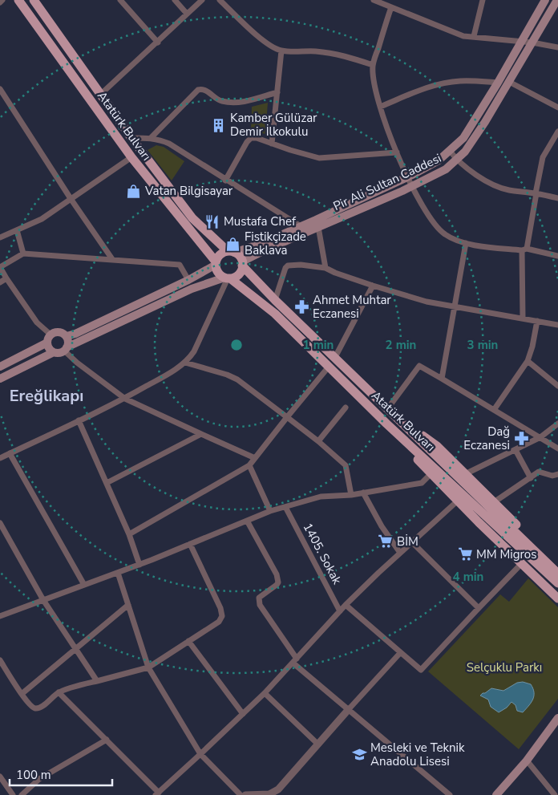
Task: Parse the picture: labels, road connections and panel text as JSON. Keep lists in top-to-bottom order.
{
  "streets": {
    "main road": ["Atatürk Bulvarı", "Pir Ali Sultan Caddesi"],
    "street": ["1405. Sokak"]
  },
  "districts": ["Ereğlikapı"],
  "parks": ["Selçuklu Parkı"],
  "places": {
    "building": ["Kamber Gülüzar Demir İlkokulu"],
    "shop": ["Vatan Bilgisayar", "Fistikçizade Baklava"],
    "restaurant": ["Mustafa Chef"],
    "pharmacy": ["Ahmet Muhtar Eczanesi", "Dağ Eczanesi"],
    "supermarket": ["BİM", "MM Migros"],
    "school or university": ["Mesleki ve Teknik Anadolu Lisesi"]
  },
  "scale_bar": "100 m",
  "rings": [
    "1 min",
    "2 min",
    "3 min",
    "4 min"
  ]
}
